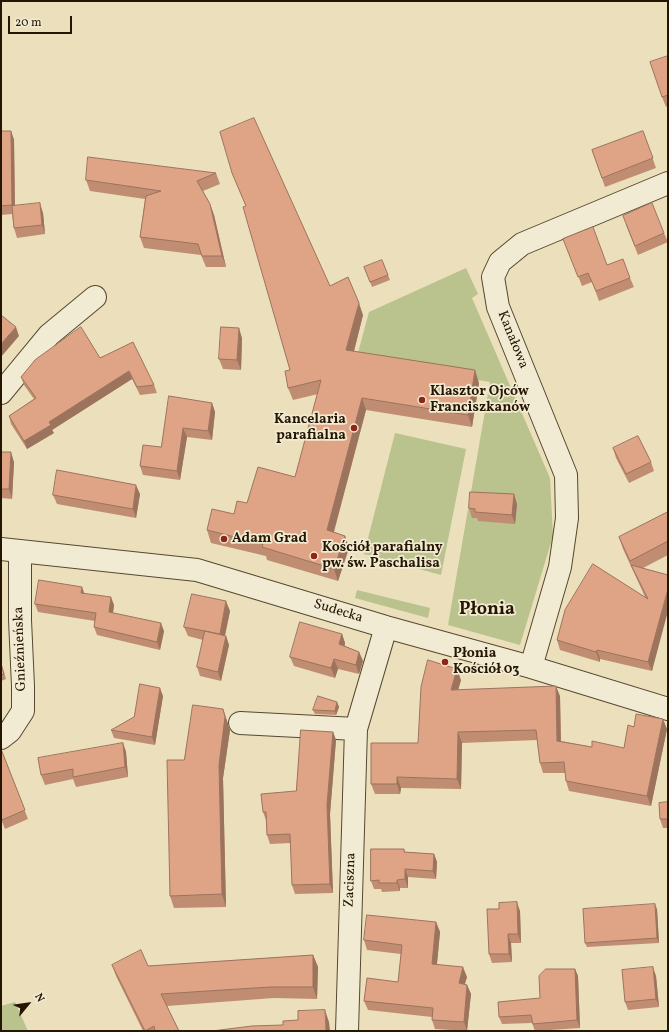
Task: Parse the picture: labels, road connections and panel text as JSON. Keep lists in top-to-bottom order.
{
  "streets": {
    "street": [
      "Kanałowa",
      "Sudecka",
      "Gnieźnieńska",
      "Zaciszna"
    ]
  },
  "crossings": [
    ["Kanałowa", "Sudecka"],
    ["Sudecka", "Gnieźnieńska"],
    ["Sudecka", "Zaciszna"]
  ],
  "districts": ["Płonia"],
  "places": [
    "Klasztor Ojców Franciszkanów",
    "Kancelaria parafialna",
    "Adam Grad",
    "Kościół parafialny pw. św. Paschalisa",
    "Płonia Kościół 03"
  ],
  "scale_bar": "20 m",
  "north": "top right"
}
